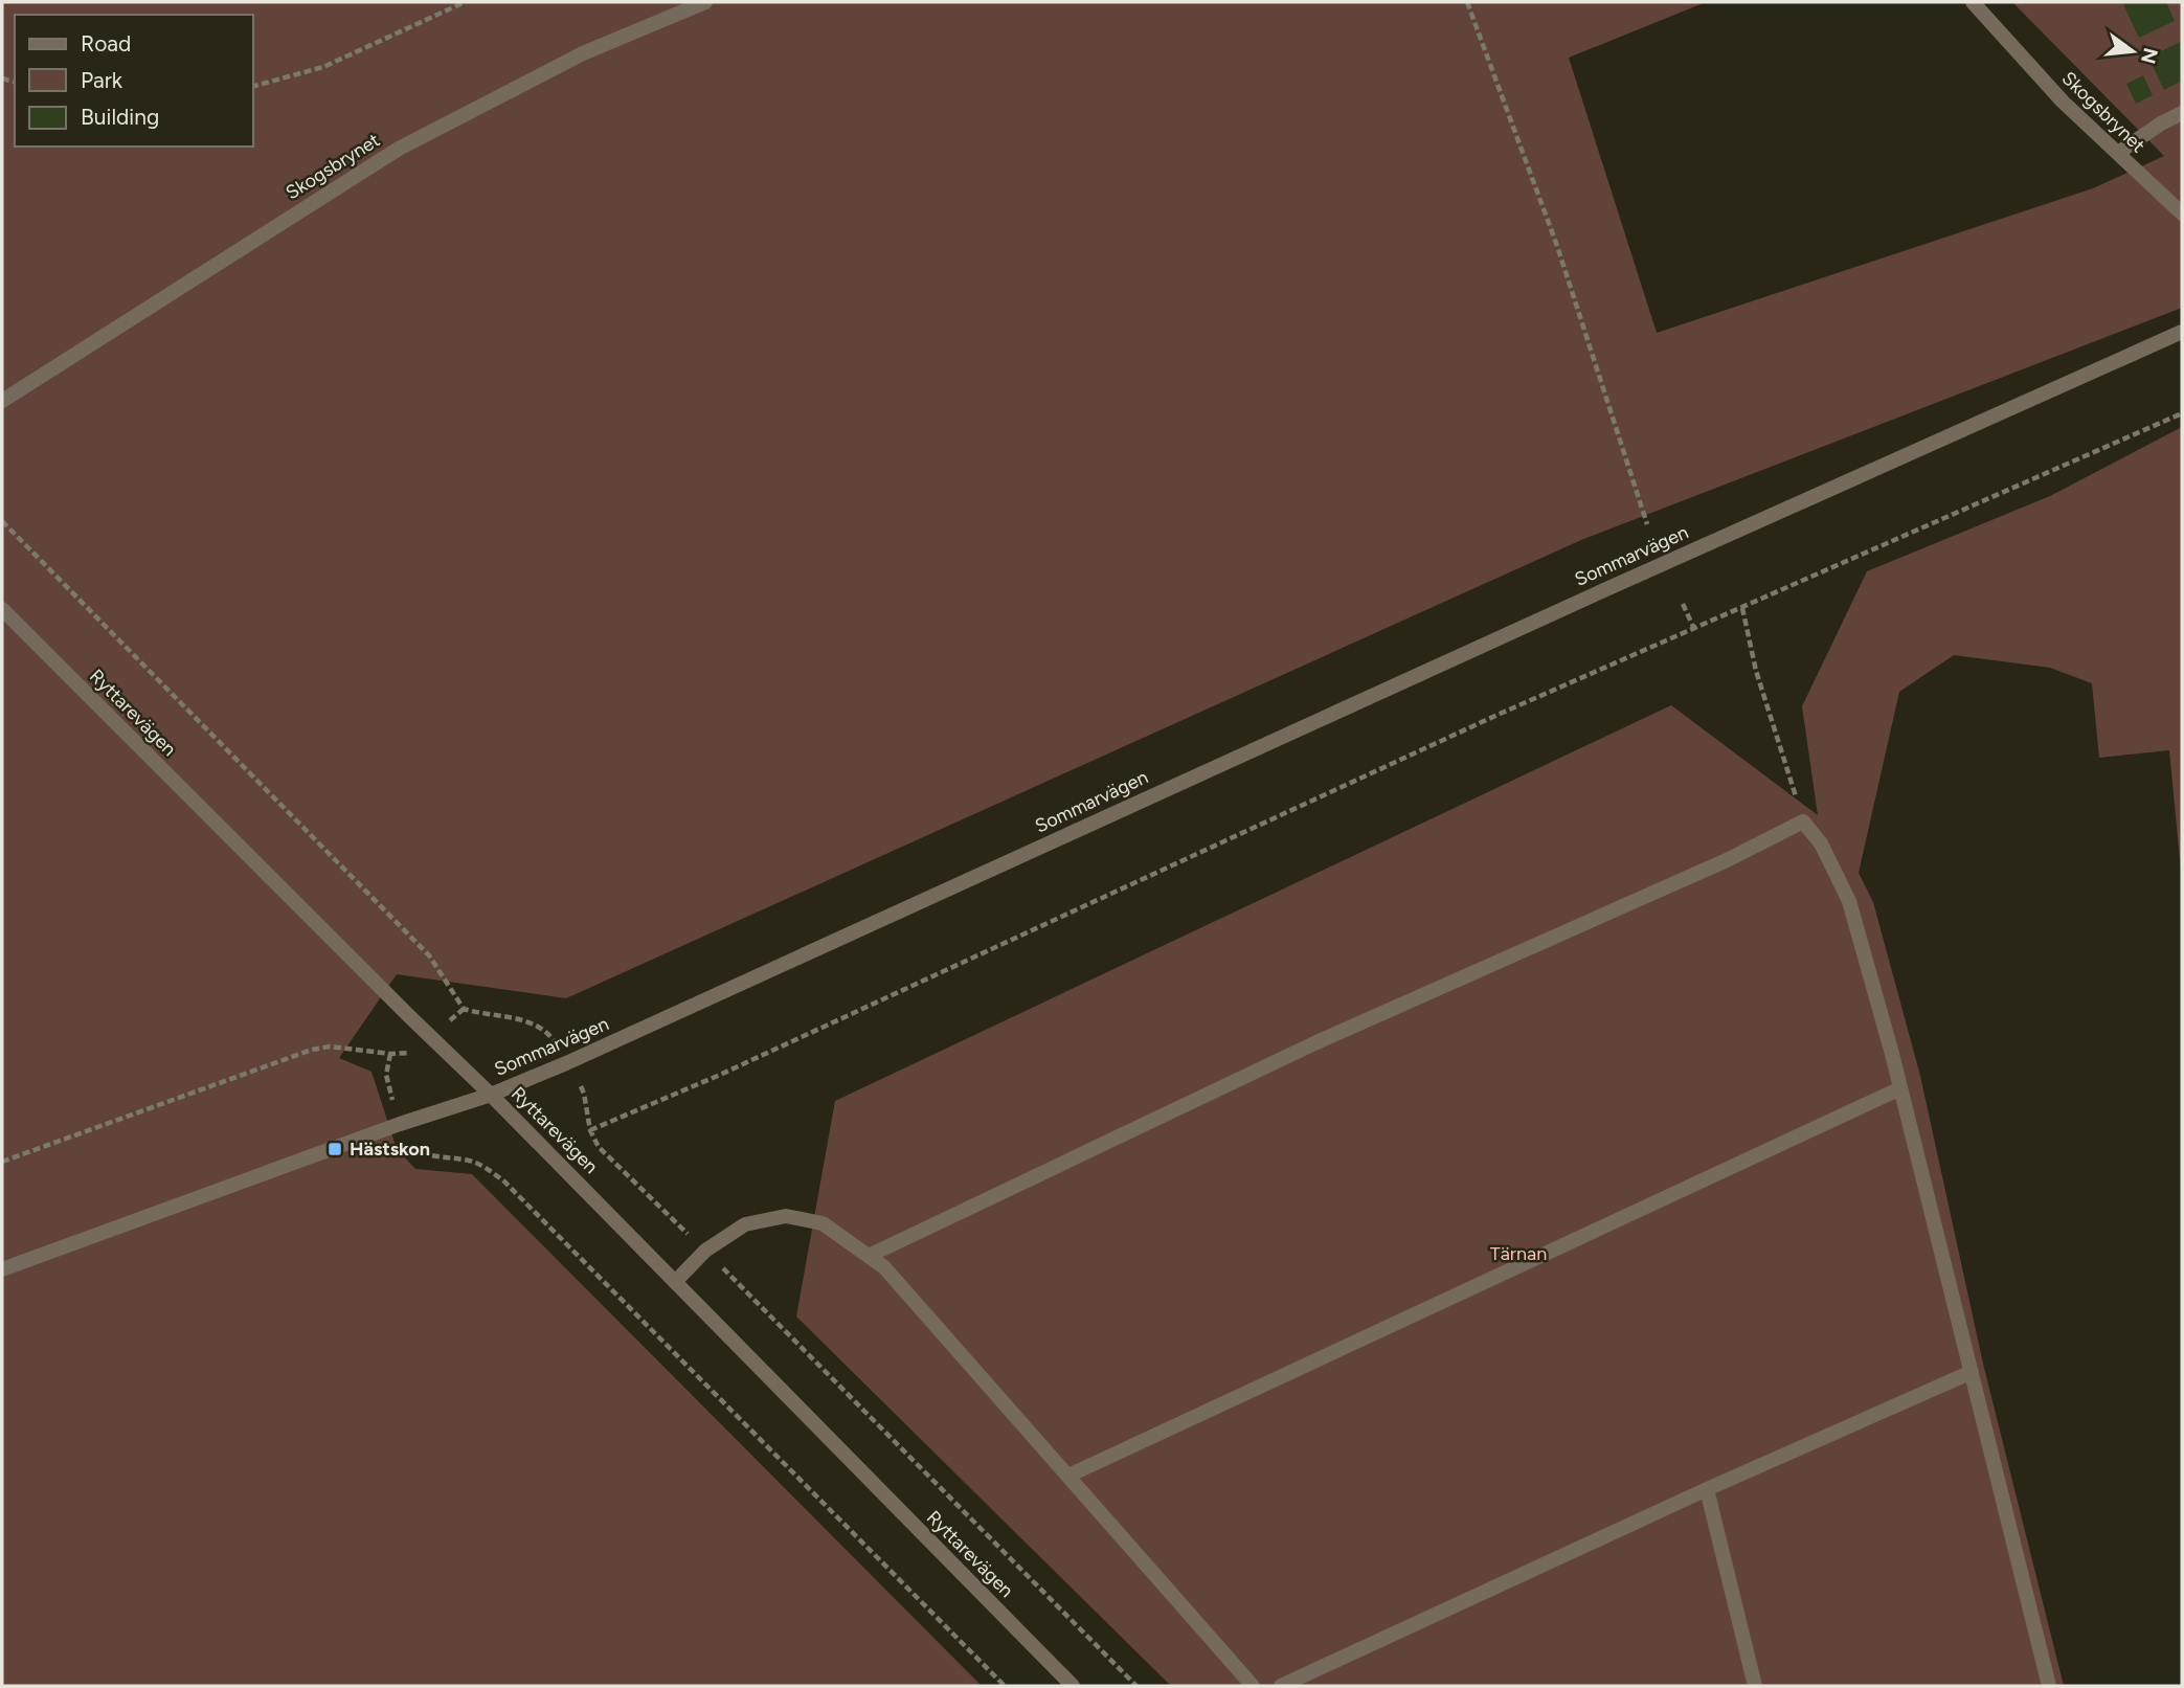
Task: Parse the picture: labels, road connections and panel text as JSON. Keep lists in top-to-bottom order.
{
  "streets": {
    "street": ["Skogsbrynet", "Sommarvägen", "Ryttarevägen"]
  },
  "crossings": [
    ["Sommarvägen", "Ryttarevägen"]
  ],
  "parks": ["Tärnan"],
  "places": {
    "transit": ["Hästskon"]
  },
  "legend": ["Road", "Park", "Building"],
  "north": "right"
}
